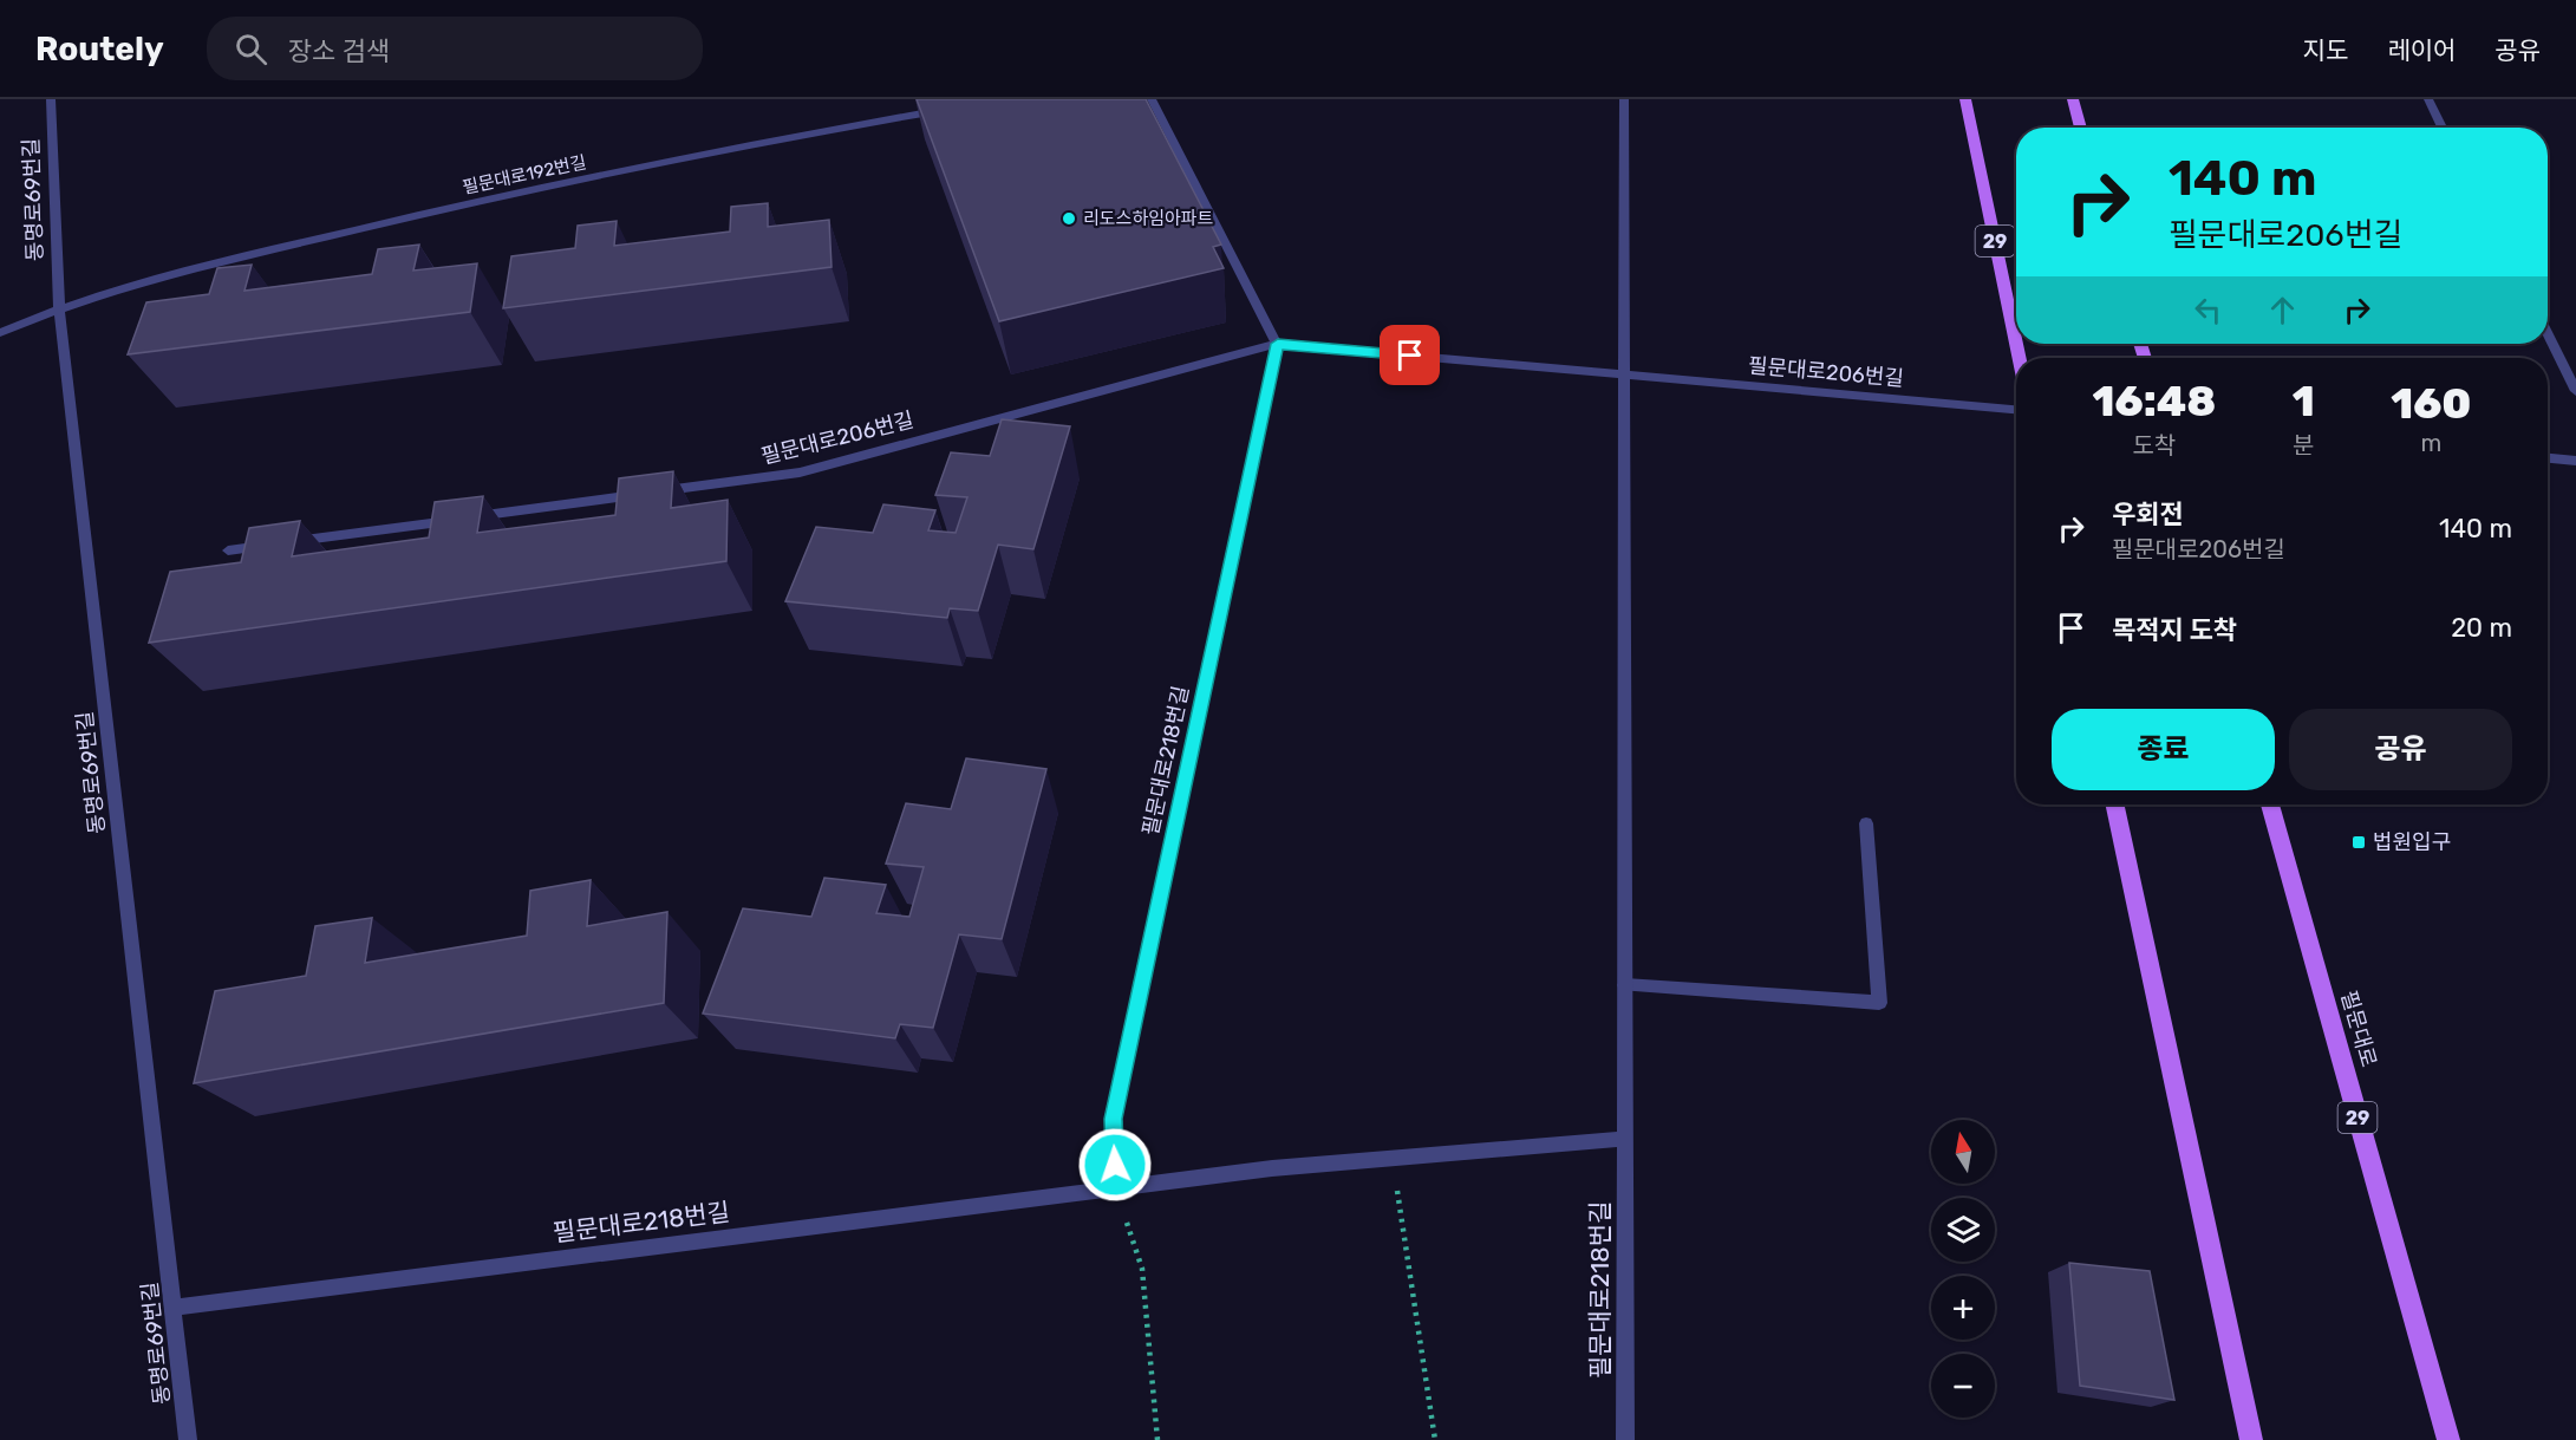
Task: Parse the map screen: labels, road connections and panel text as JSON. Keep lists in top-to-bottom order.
{
  "streets": {
    "main road": ["29", "필문대로"],
    "street": [
      "필문대로192번길",
      "동명로69번길",
      "필문대로206번길",
      "필문대로218번길"
    ]
  },
  "crossings": [
    ["필문대로192번길", "동명로69번길"],
    ["동명로69번길", "필문대로218번길"],
    ["필문대로206번길", "필문대로218번길"]
  ],
  "places": {
    "other": ["리도스하임아파트"],
    "transit": ["법원입구"]
  },
  "north": "top",
  "page": {
    "header": "Routely",
    "search": "장소 검색",
    "nav": ["지도", "레이어", "공유"],
    "turn": ["140 m", "필문대로206번길"],
    "eta": [
      "16:48",
      "도착",
      "1",
      "분",
      "160",
      "m"
    ],
    "list": [
      {
        "name": "우회전",
        "note": "필문대로206번길",
        "value": "140 m"
      },
      {
        "name": "목적지 도착",
        "value": "20 m"
      }
    ],
    "buttons": ["종료", "공유"],
    "map_buttons": ["+", "−"]
  }
}
